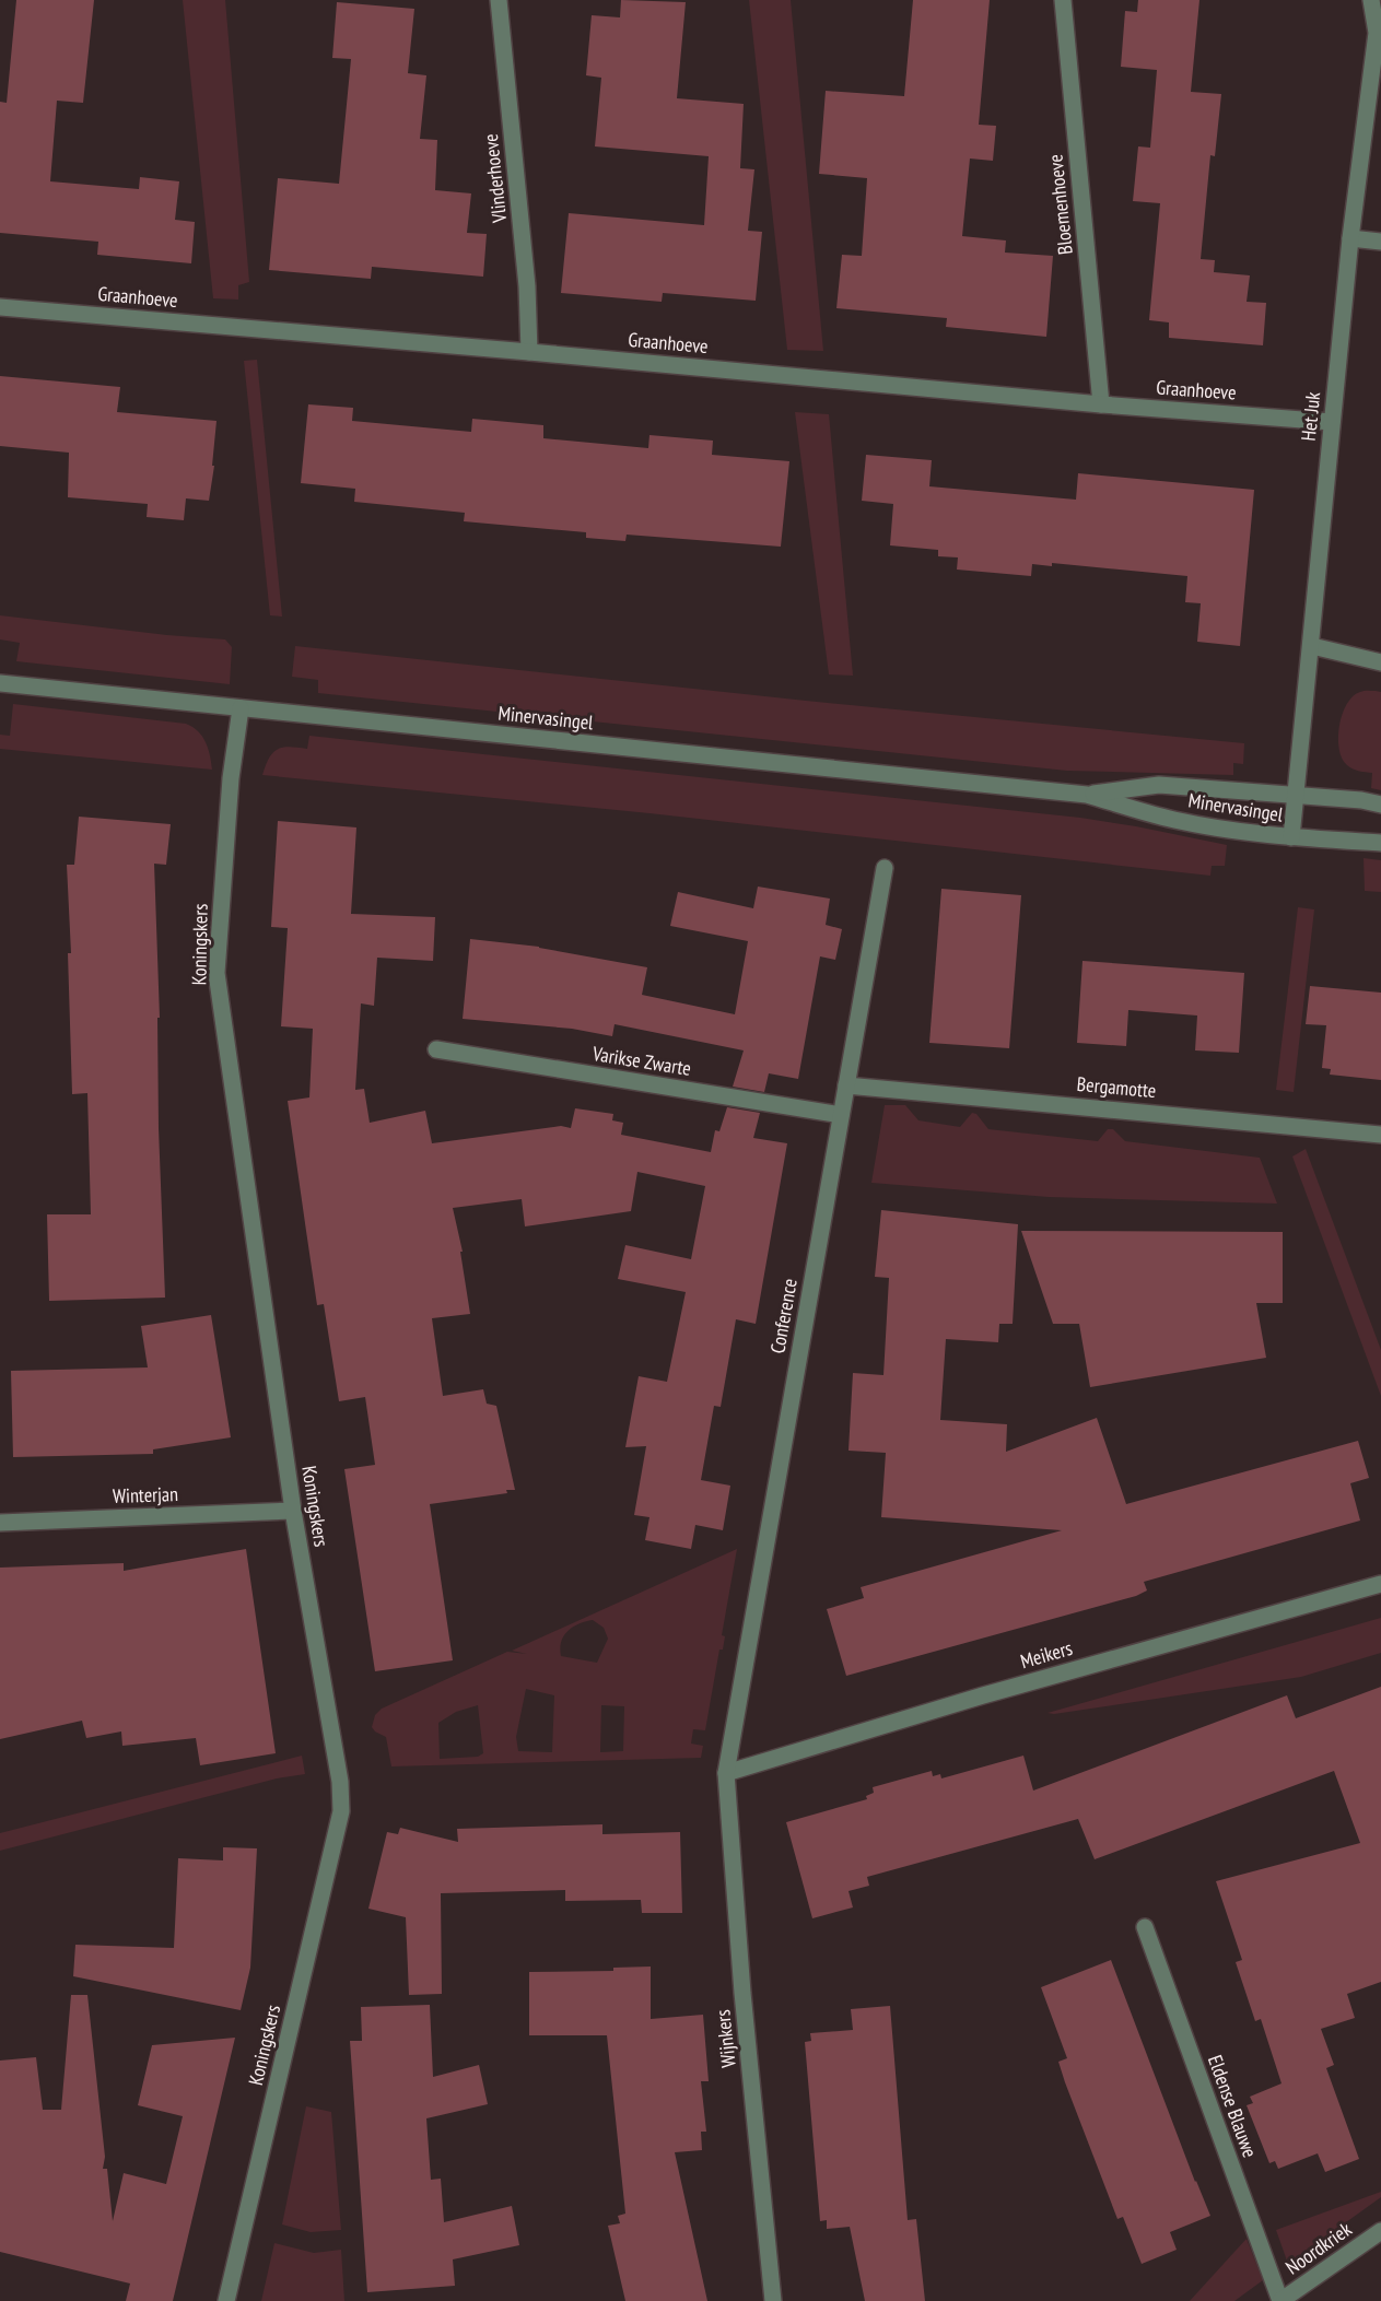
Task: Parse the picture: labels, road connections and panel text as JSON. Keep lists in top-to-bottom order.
{
  "streets": {
    "street": [
      "Vlinderhoeve",
      "Bloemenhoeve",
      "Graanhoeve",
      "Het Juk",
      "Minervasingel",
      "Koningskers",
      "Varikse Zwarte",
      "Bergamotte",
      "Conference",
      "Winterjan",
      "Meikers",
      "Wijnkers",
      "Eldense Blauwe",
      "Noordkriek"
    ]
  },
  "crossings": [
    ["Vlinderhoeve", "Graanhoeve"],
    ["Bloemenhoeve", "Graanhoeve"],
    ["Graanhoeve", "Het Juk"],
    ["Het Juk", "Minervasingel"],
    ["Minervasingel", "Koningskers"],
    ["Koningskers", "Winterjan"],
    ["Varikse Zwarte", "Conference"],
    ["Bergamotte", "Conference"],
    ["Conference", "Meikers"],
    ["Conference", "Wijnkers"],
    ["Meikers", "Wijnkers"],
    ["Eldense Blauwe", "Noordkriek"]
  ]
}
